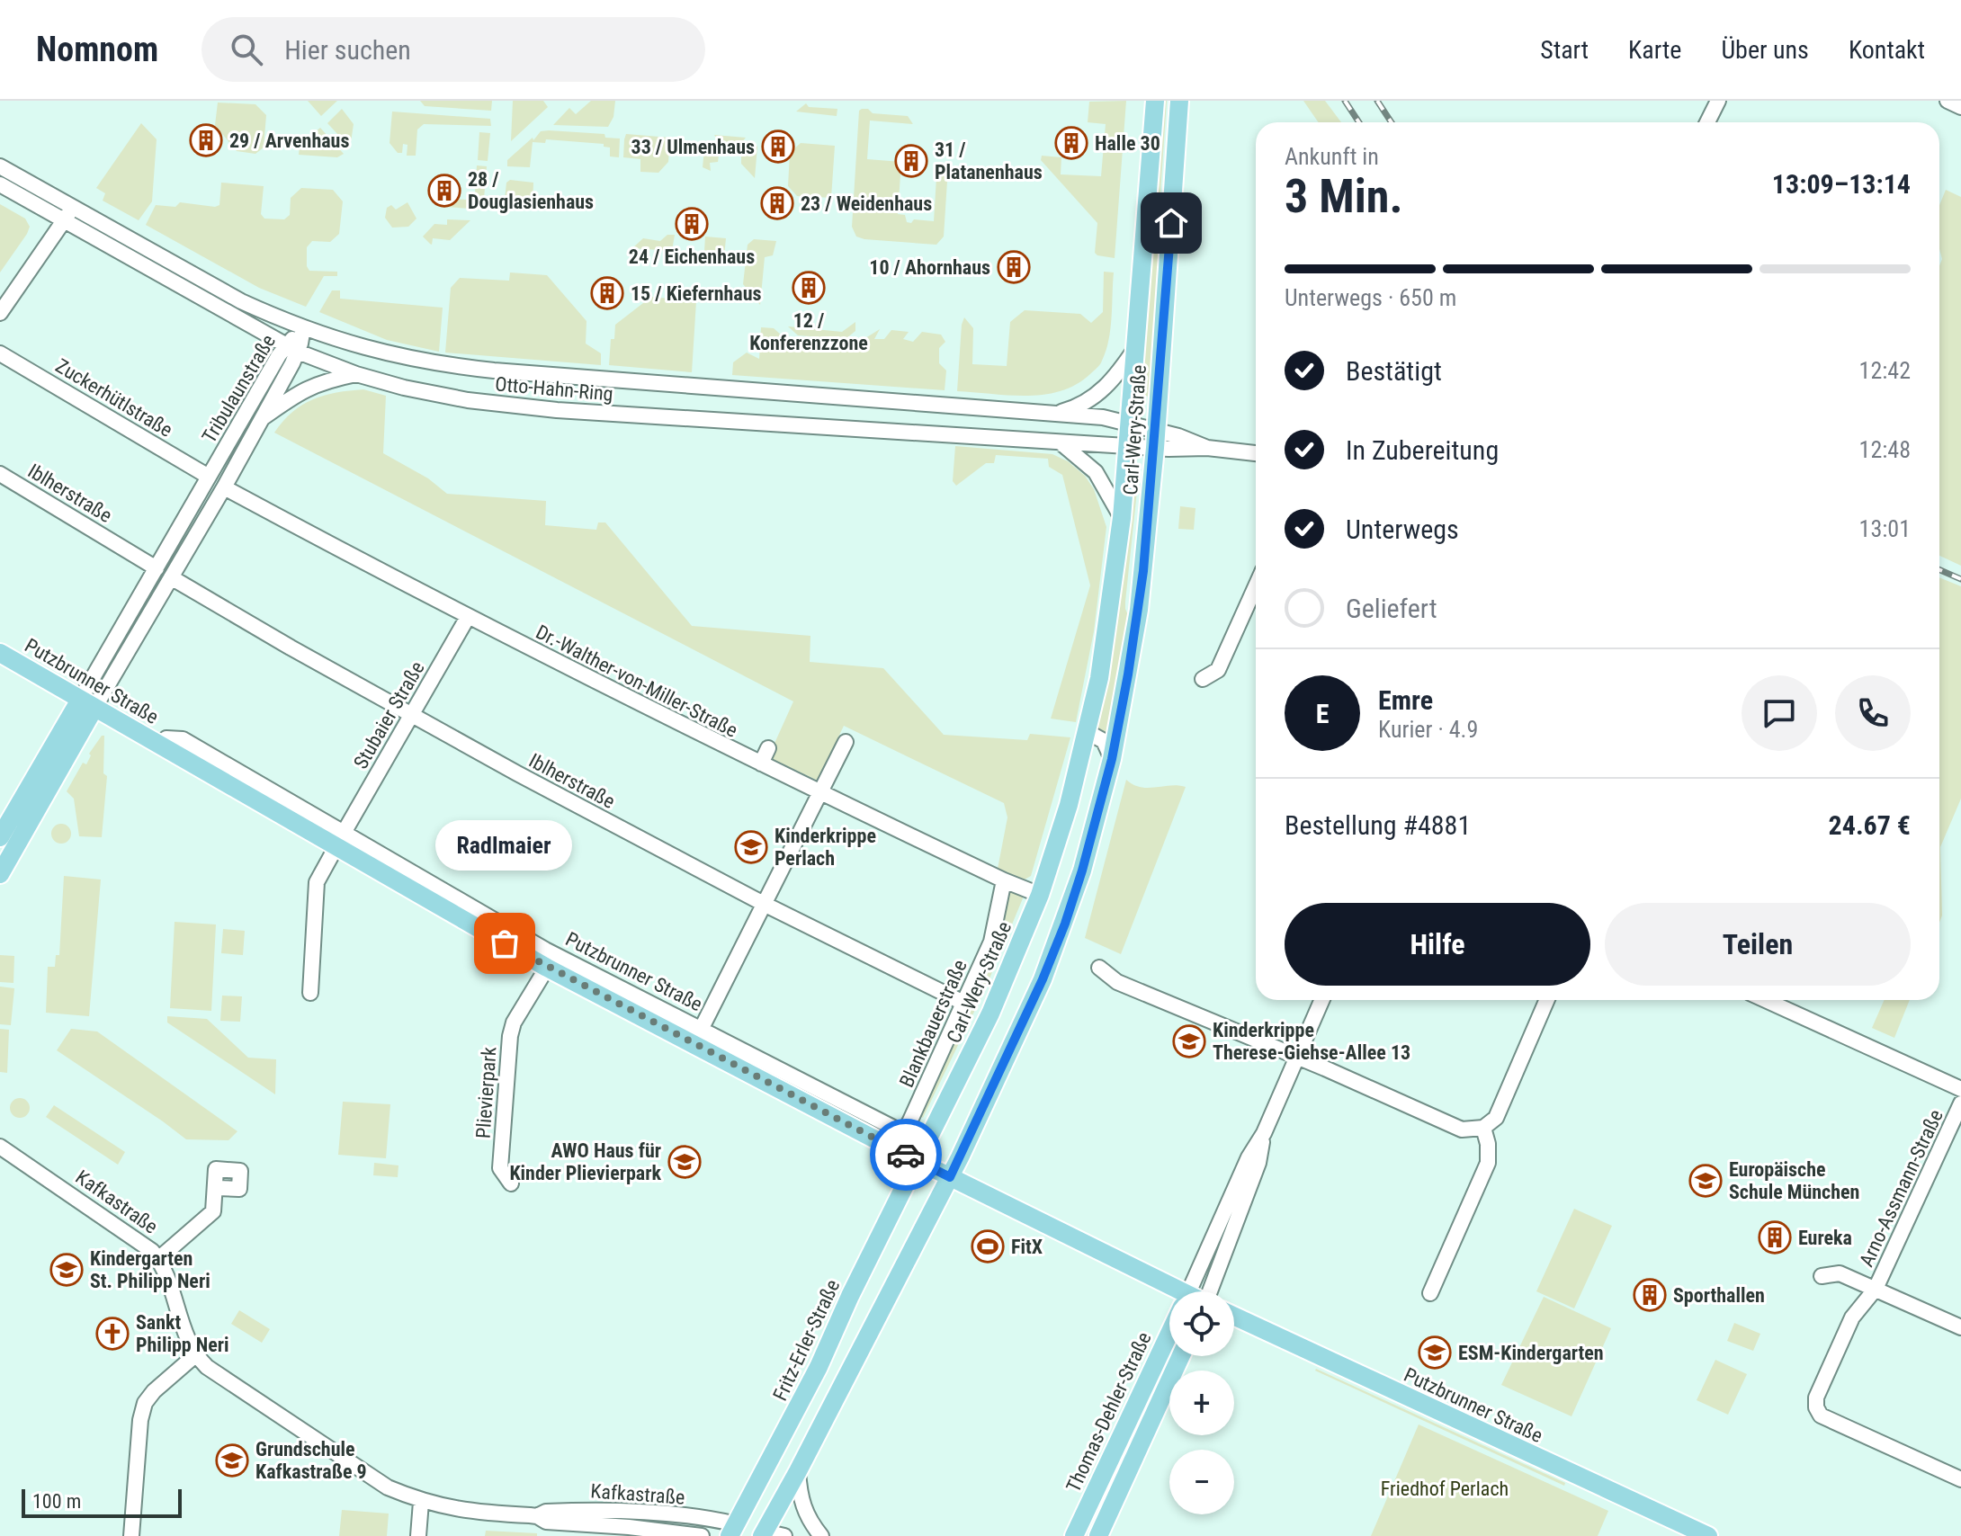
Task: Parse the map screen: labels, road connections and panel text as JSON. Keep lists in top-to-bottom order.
{
  "streets": {
    "main road": [
      "Carl-Wery-Straße",
      "Putzbrunner Straße",
      "Fritz-Erler-Straße",
      "Thomas-Dehler-Straße"
    ],
    "street": [
      "Tribulaunstraße",
      "Otto-Hahn-Ring",
      "Zuckerhütlstraße",
      "Iblherstraße",
      "Dr.-Walther-von-Miller-Straße",
      "Stubaier Straße",
      "Blankbauerstraße",
      "Plievierpark",
      "Arno-Assmann-Straße",
      "Kafkastraße"
    ]
  },
  "crossings": [
    ["Tribulaunstraße", "Otto-Hahn-Ring"],
    ["Tribulaunstraße", "Zuckerhütlstraße"],
    ["Tribulaunstraße", "Iblherstraße"],
    ["Tribulaunstraße", "Putzbrunner Straße"],
    ["Tribulaunstraße", "Dr.-Walther-von-Miller-Straße"],
    ["Otto-Hahn-Ring", "Carl-Wery-Straße"],
    ["Carl-Wery-Straße", "Putzbrunner Straße"],
    ["Carl-Wery-Straße", "Dr.-Walther-von-Miller-Straße"],
    ["Carl-Wery-Straße", "Fritz-Erler-Straße"],
    ["Iblherstraße", "Stubaier Straße"],
    ["Iblherstraße", "Blankbauerstraße"],
    ["Putzbrunner Straße", "Stubaier Straße"],
    ["Putzbrunner Straße", "Blankbauerstraße"],
    ["Putzbrunner Straße", "Plievierpark"],
    ["Putzbrunner Straße", "Fritz-Erler-Straße"],
    ["Dr.-Walther-von-Miller-Straße", "Stubaier Straße"],
    ["Dr.-Walther-von-Miller-Straße", "Blankbauerstraße"],
    ["Kafkastraße", "Fritz-Erler-Straße"]
  ],
  "parks": ["Friedhof Perlach"],
  "places": {
    "building": [
      "29 / Arvenhaus",
      "Halle 30",
      "33 / Ulmenhaus",
      "31 / Platanenhaus",
      "28 / Douglasienhaus",
      "23 / Weidenhaus",
      "24 / Eichenhaus",
      "10 / Ahornhaus",
      "12 / Konferenzzone",
      "15 / Kiefernhaus",
      "Eureka",
      "Sporthallen"
    ],
    "school or university": [
      "Kinderkrippe Perlach",
      "Kinderkrippe Therese-Giehse-Allee 13",
      "AWO Haus für Kinder Plievierpark",
      "Europäische Schule München",
      "Kindergarten St. Philipp Neri",
      "ESM-Kindergarten",
      "Grundschule Kafkastraße 9"
    ],
    "other": ["Radlmaier"],
    "sports": ["FitX"],
    "church": ["Sankt Philipp Neri"]
  },
  "scale_bar": "100 m",
  "page": {
    "header": "Nomnom",
    "search": "Hier suchen",
    "nav": [
      "Start",
      "Karte",
      "Über uns",
      "Kontakt"
    ],
    "heading": ["3 Min.", "Ankunft in", "13:09–13:14"],
    "panel": [
      "Emre",
      "Kurier · 4.9",
      "Bestellung #4881",
      "24.67 €"
    ],
    "bar": "Unterwegs · 650 m",
    "list": [
      ["Bestätigt", "12:42"],
      ["In Zubereitung", "12:48"],
      ["Unterwegs", "13:01"],
      "Geliefert"
    ],
    "round": "E",
    "bubble": "Radlmaier",
    "buttons": ["Hilfe", "Teilen"],
    "map_buttons": ["+", "−"],
    "scale": "100 m"
  }
}
